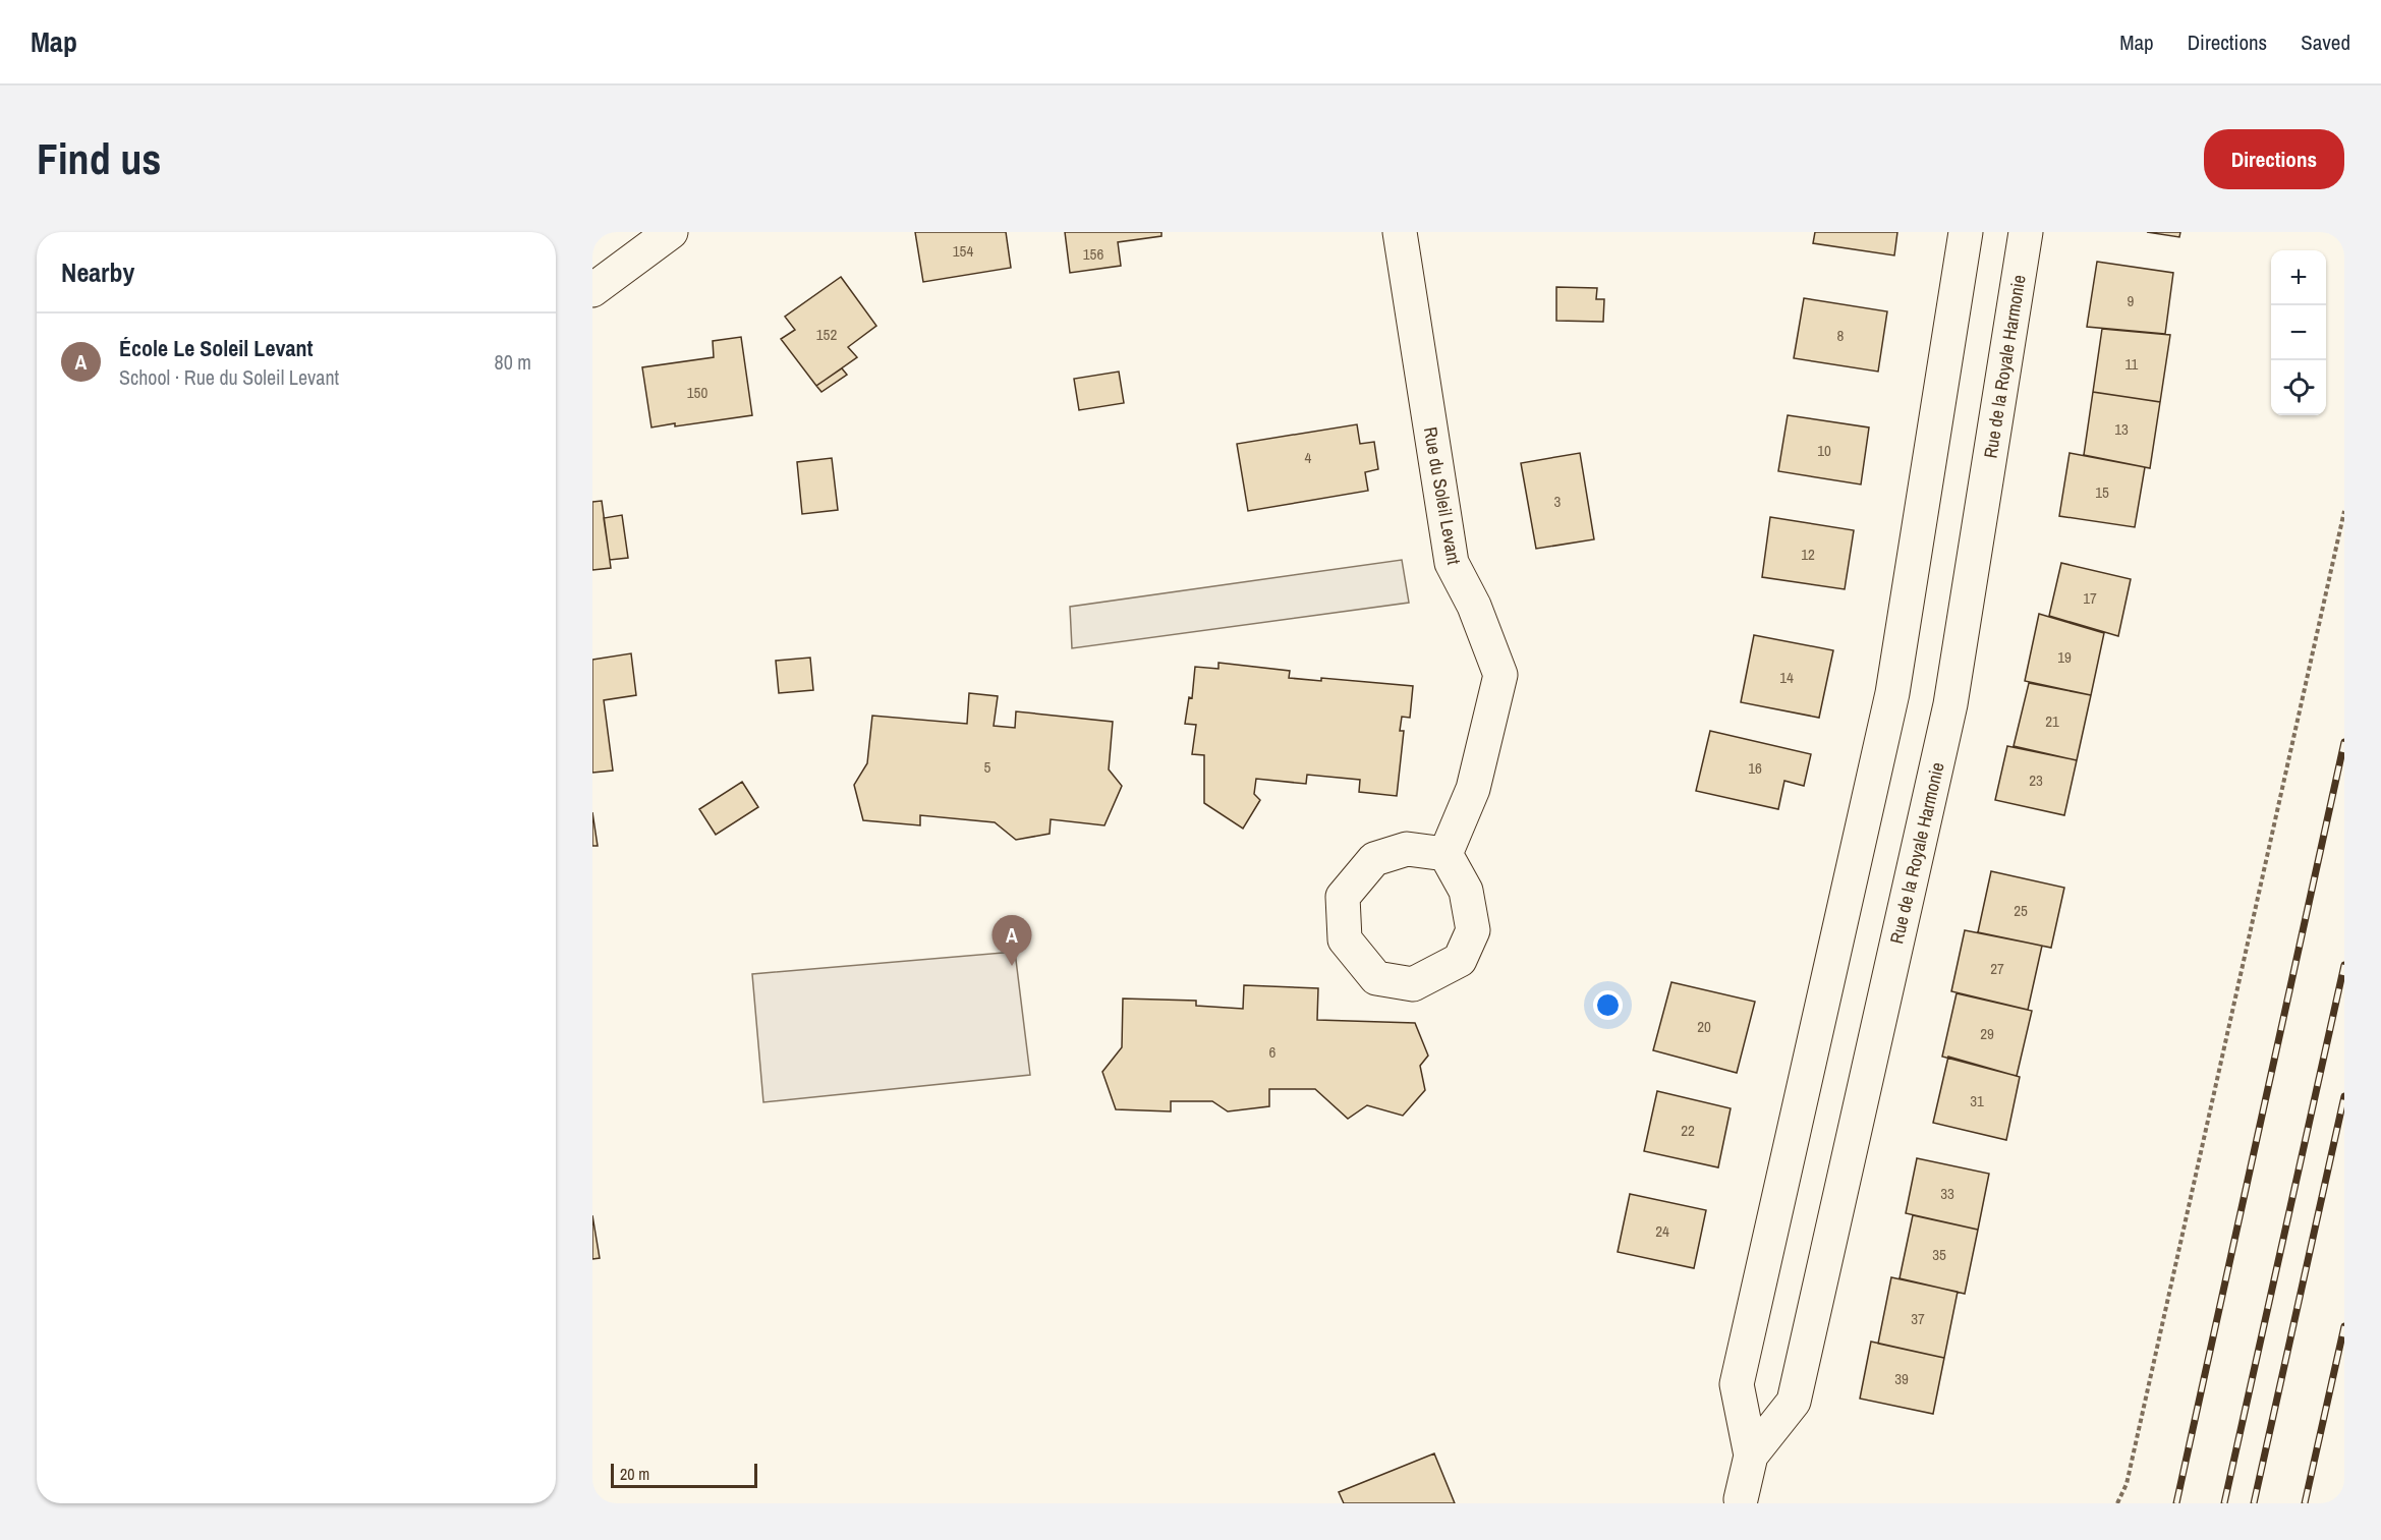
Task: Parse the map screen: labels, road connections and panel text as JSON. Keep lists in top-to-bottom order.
{
  "streets": {
    "street": ["Rue de la Royale Harmonie", "Rue du Soleil Levant"]
  },
  "house_numbers": [
    "154",
    "156",
    "9",
    "152",
    "8",
    "11",
    "150",
    "13",
    "10",
    "4",
    "15",
    "3",
    "12",
    "17",
    "19",
    "14",
    "21",
    "5",
    "16",
    "23",
    "25",
    "27",
    "20",
    "29",
    "6",
    "31",
    "22",
    "33",
    "24",
    "35",
    "37",
    "39"
  ],
  "scale_bar": "20 m",
  "page": {
    "header": "Map",
    "nav": ["Map", "Directions", "Saved"],
    "buttons": "Directions",
    "title": "Find us",
    "heading": "Nearby",
    "map_buttons": ["+", "−"],
    "list": [
      {
        "mark": "A",
        "name": "École Le Soleil Levant",
        "note": "School · Rue du Soleil Levant",
        "value": "80 m"
      }
    ],
    "pins": "A",
    "scale": "20 m"
  }
}
